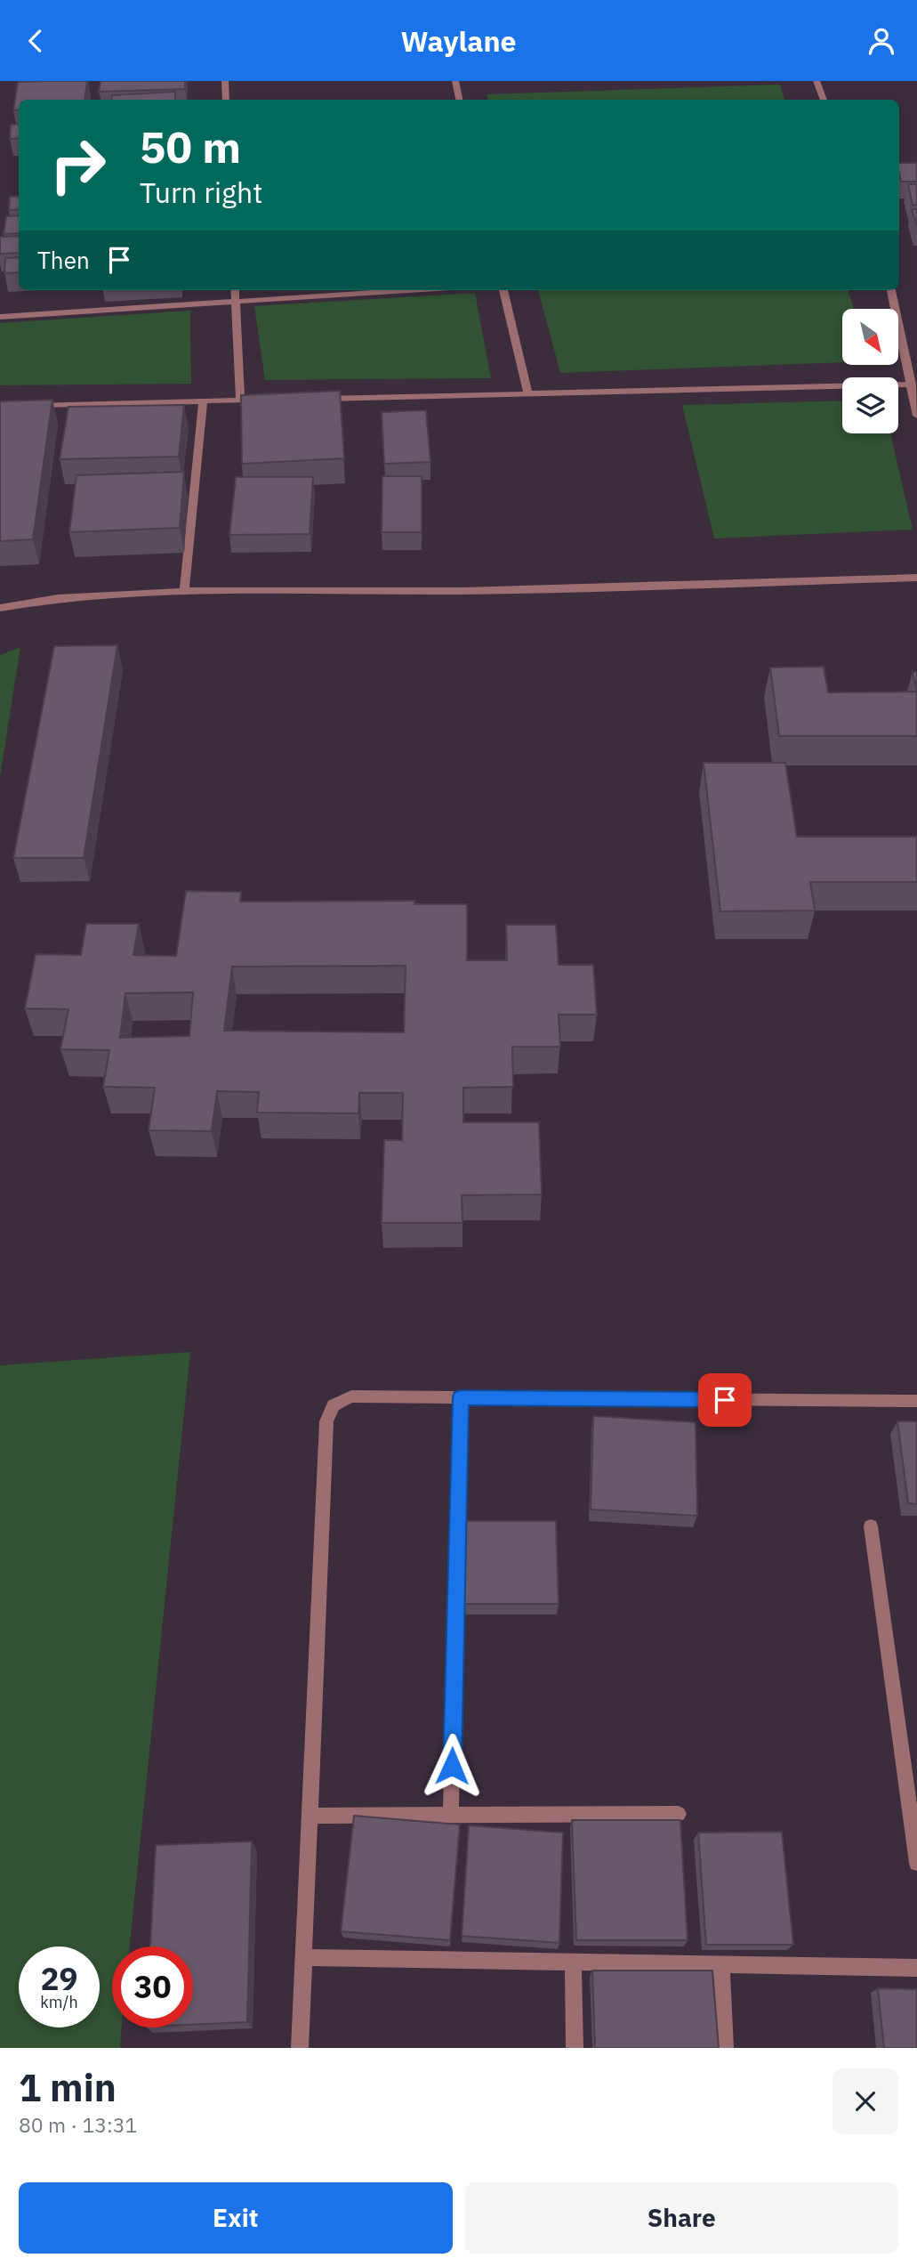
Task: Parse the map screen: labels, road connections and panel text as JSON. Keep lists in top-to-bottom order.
{
  "north": "bottom right",
  "page": {
    "header": "Waylane",
    "turn": ["50 m", "Turn right"],
    "then": "Then",
    "speed": "29 km/h",
    "limit": "30",
    "heading": ["1 min", "80 m · 13:31"],
    "buttons": ["Exit", "Share"]
  }
}
